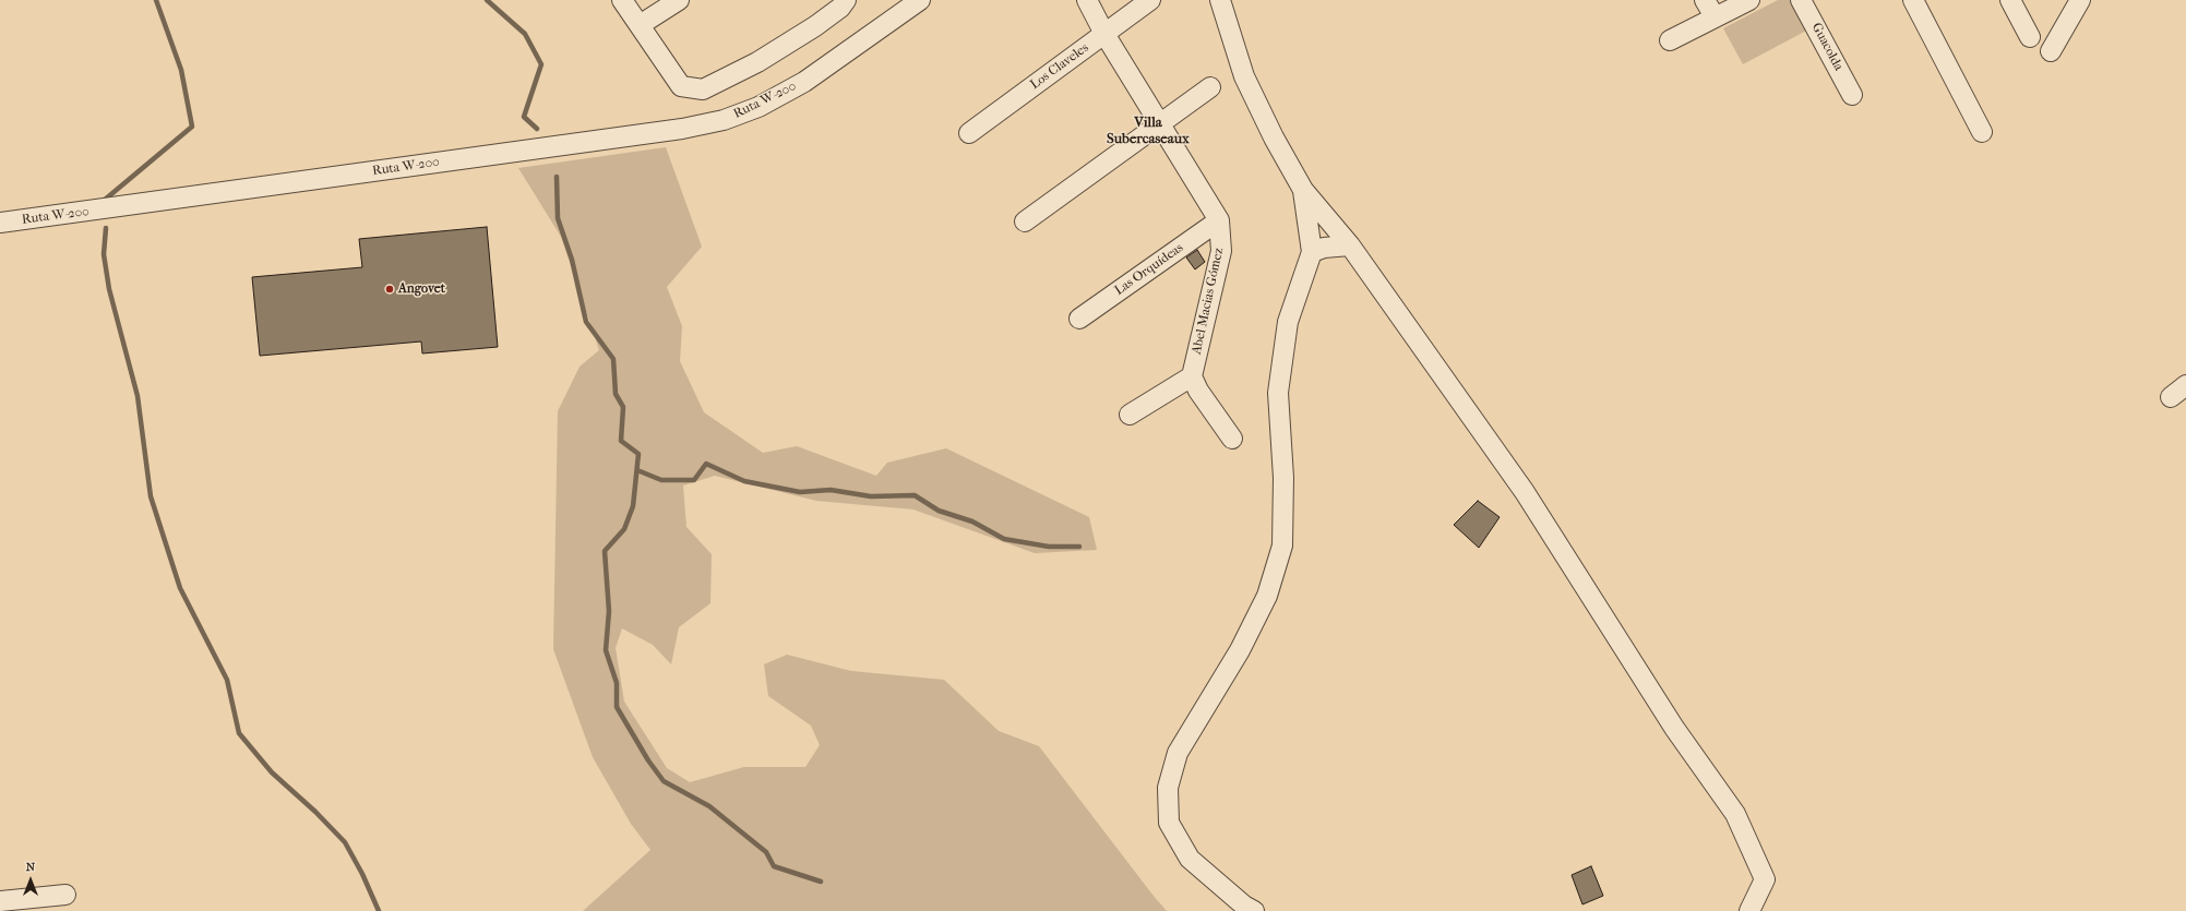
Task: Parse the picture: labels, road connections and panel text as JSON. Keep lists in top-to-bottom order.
{
  "streets": {
    "street": [
      "Guacolda",
      "Los Claveles",
      "Ruta W-200",
      "Las Orquídeas",
      "Abel Macias Gómez"
    ]
  },
  "crossings": [
    ["Los Claveles", "Abel Macias Gómez"],
    ["Las Orquídeas", "Abel Macias Gómez"]
  ],
  "districts": ["Villa Subercaseaux"],
  "places": ["Angovet"],
  "north": "top"
}
